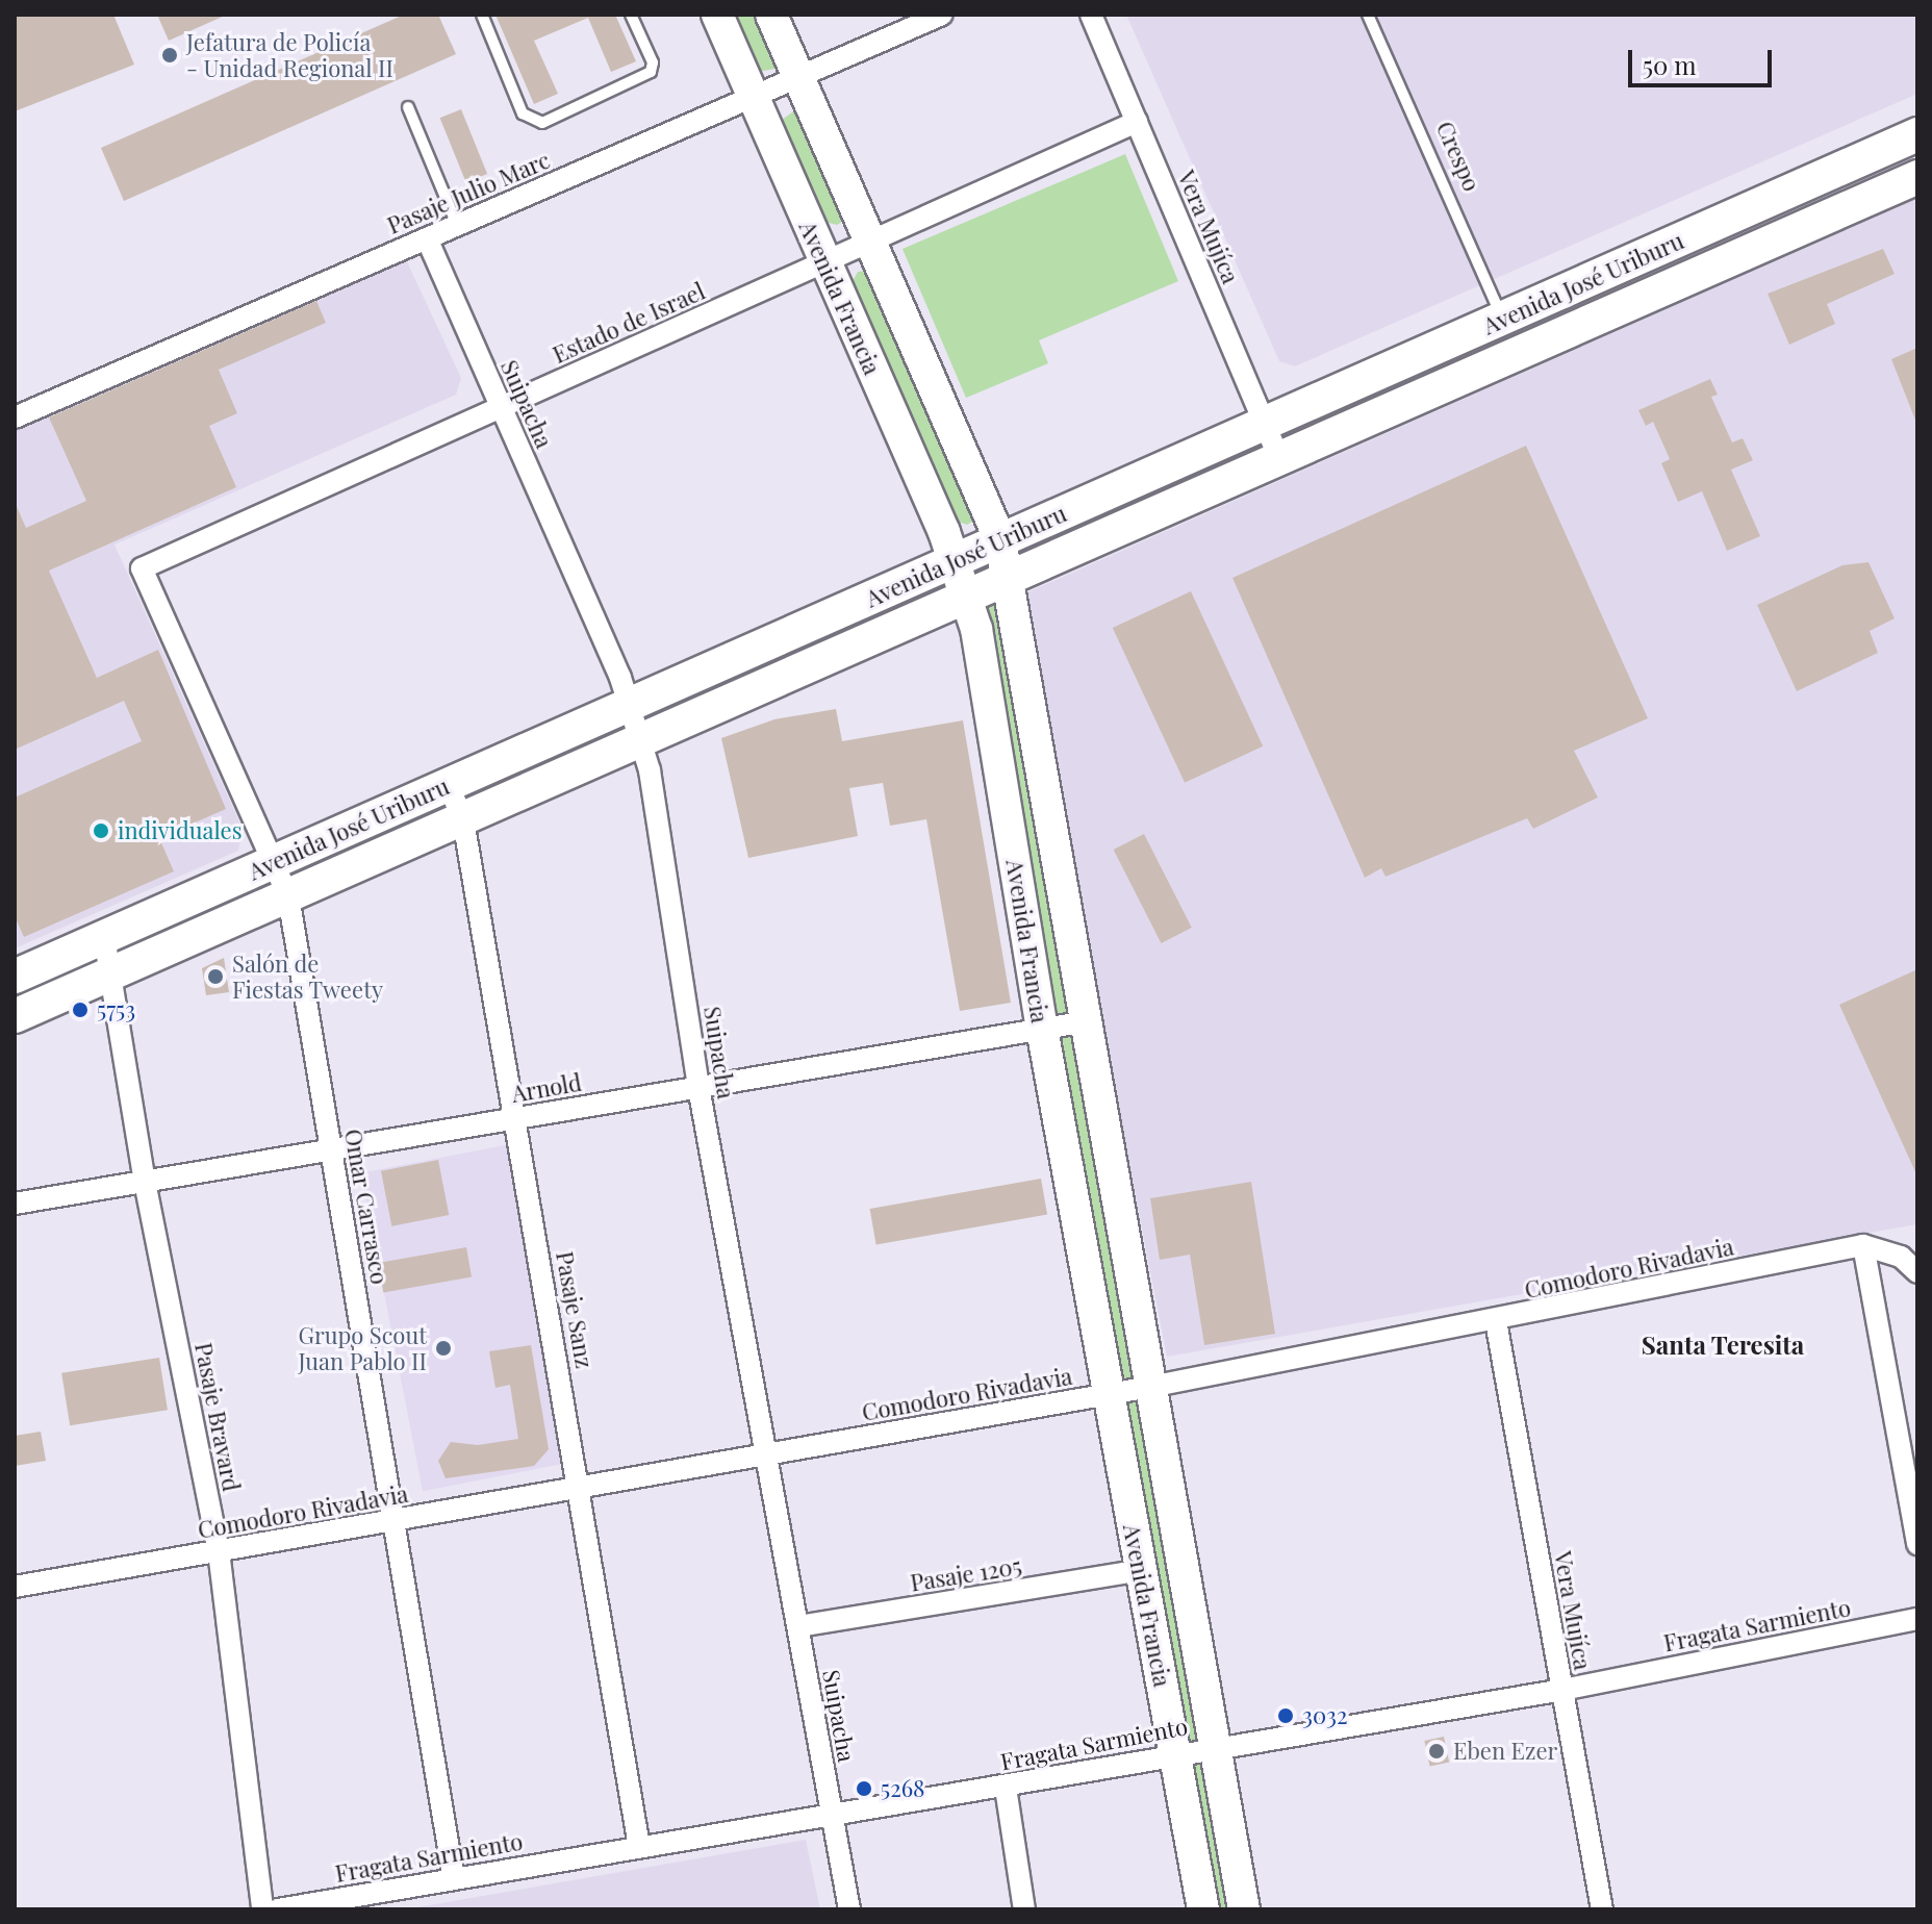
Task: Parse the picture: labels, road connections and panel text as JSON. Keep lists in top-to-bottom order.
{
  "streets": {
    "main road": ["Avenida José Uriburu", "Avenida Francia"],
    "street": [
      "Pasaje Julio Marc",
      "Vera Mujíca",
      "Estado de Israel",
      "Suipacha",
      "Arnold",
      "Omar Carrasco",
      "Comodoro Rivadavia",
      "Pasaje Sanz",
      "Pasaje Bravard",
      "Pasaje 1205",
      "Fragata Sarmiento"
    ],
    "lane": ["Crespo"]
  },
  "crossings": [
    ["Crespo", "Avenida José Uriburu"],
    ["Pasaje Julio Marc", "Avenida Francia"],
    ["Pasaje Julio Marc", "Suipacha"],
    ["Vera Mujíca", "Avenida José Uriburu"],
    ["Vera Mujíca", "Estado de Israel"],
    ["Vera Mujíca", "Comodoro Rivadavia"],
    ["Vera Mujíca", "Fragata Sarmiento"],
    ["Avenida José Uriburu", "Avenida Francia"],
    ["Avenida José Uriburu", "Suipacha"],
    ["Avenida José Uriburu", "Omar Carrasco"],
    ["Avenida José Uriburu", "Pasaje Sanz"],
    ["Avenida José Uriburu", "Pasaje Bravard"],
    ["Avenida Francia", "Estado de Israel"],
    ["Avenida Francia", "Arnold"],
    ["Avenida Francia", "Comodoro Rivadavia"],
    ["Avenida Francia", "Pasaje 1205"],
    ["Avenida Francia", "Fragata Sarmiento"],
    ["Estado de Israel", "Suipacha"],
    ["Estado de Israel", "Omar Carrasco"],
    ["Suipacha", "Arnold"],
    ["Suipacha", "Comodoro Rivadavia"],
    ["Suipacha", "Pasaje 1205"],
    ["Suipacha", "Fragata Sarmiento"],
    ["Arnold", "Omar Carrasco"],
    ["Arnold", "Pasaje Sanz"],
    ["Arnold", "Pasaje Bravard"],
    ["Omar Carrasco", "Comodoro Rivadavia"],
    ["Omar Carrasco", "Fragata Sarmiento"],
    ["Comodoro Rivadavia", "Pasaje Sanz"],
    ["Comodoro Rivadavia", "Pasaje Bravard"],
    ["Pasaje Sanz", "Fragata Sarmiento"]
  ],
  "districts": ["Santa Teresita"],
  "places": [
    "Jefatura de Policía - Unidad Regional II",
    "individuales",
    "Salón de Fiestas Tweety",
    "5753",
    "Grupo Scout Juan Pablo II",
    "3032",
    "Eben Ezer",
    "5268"
  ],
  "scale_bar": "50 m"
}
